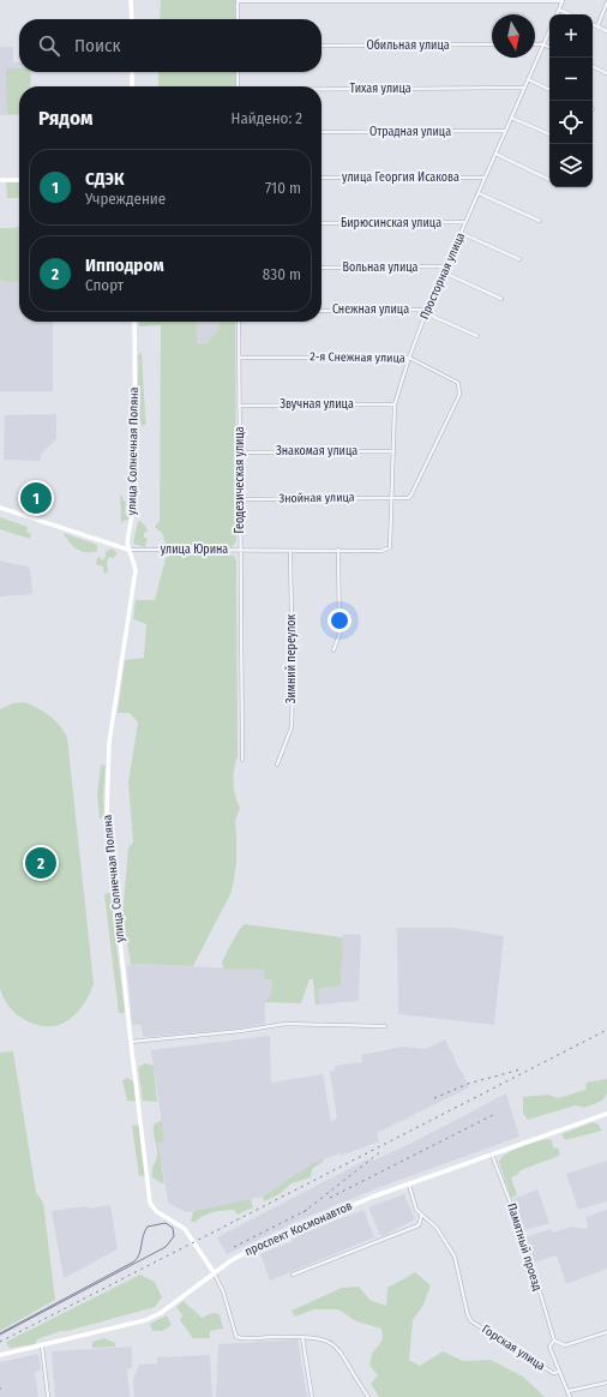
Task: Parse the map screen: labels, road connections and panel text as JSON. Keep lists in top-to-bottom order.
{
  "streets": {
    "street": [
      "Обильная улица",
      "Тихая улица",
      "Отрадная улица",
      "улица Георгия Исакова",
      "Бирюсинская улица",
      "Вольная улица",
      "Просторная улица",
      "Снежная улица",
      "2-я Снежная улица",
      "Звучная улица",
      "улица Солнечная Поляна",
      "Знакомая улица",
      "Геодезическая улица",
      "Знойная улица",
      "улица Юрина",
      "Зимний переулок",
      "проспект Космонавтов",
      "Памятный проезд",
      "Горская улица"
    ]
  },
  "crossings": [
    ["Тихая улица", "Просторная улица"],
    ["Отрадная улица", "Просторная улица"],
    ["улица Георгия Исакова", "Просторная улица"],
    ["Бирюсинская улица", "Просторная улица"],
    ["Вольная улица", "Просторная улица"],
    ["Просторная улица", "Снежная улица"],
    ["Просторная улица", "2-я Снежная улица"],
    ["Просторная улица", "Звучная улица"],
    ["Просторная улица", "Знакомая улица"],
    ["Просторная улица", "Знойная улица"],
    ["Просторная улица", "улица Юрина"],
    ["2-я Снежная улица", "Геодезическая улица"],
    ["2-я Снежная улица", "Знойная улица"],
    ["Звучная улица", "Геодезическая улица"],
    ["улица Солнечная Поляна", "улица Юрина"],
    ["улица Солнечная Поляна", "проспект Космонавтов"],
    ["Знакомая улица", "Геодезическая улица"],
    ["Геодезическая улица", "Знойная улица"],
    ["Геодезическая улица", "улица Юрина"],
    ["улица Юрина", "Зимний переулок"],
    ["проспект Космонавтов", "Памятный проезд"],
    ["проспект Космонавтов", "Горская улица"],
    ["Памятный проезд", "Горская улица"]
  ],
  "north": "bottom",
  "page": {
    "map_buttons": ["+", "−"],
    "search": "Поиск",
    "heading": ["Рядом", "Найдено: 2"],
    "list": [
      {
        "mark": "1",
        "name": "СДЭК",
        "note": "Учреждение",
        "value": "710 m"
      },
      {
        "mark": "2",
        "name": "Ипподром",
        "note": "Спорт",
        "value": "830 m"
      }
    ],
    "pins": ["1", "2"]
  }
}
